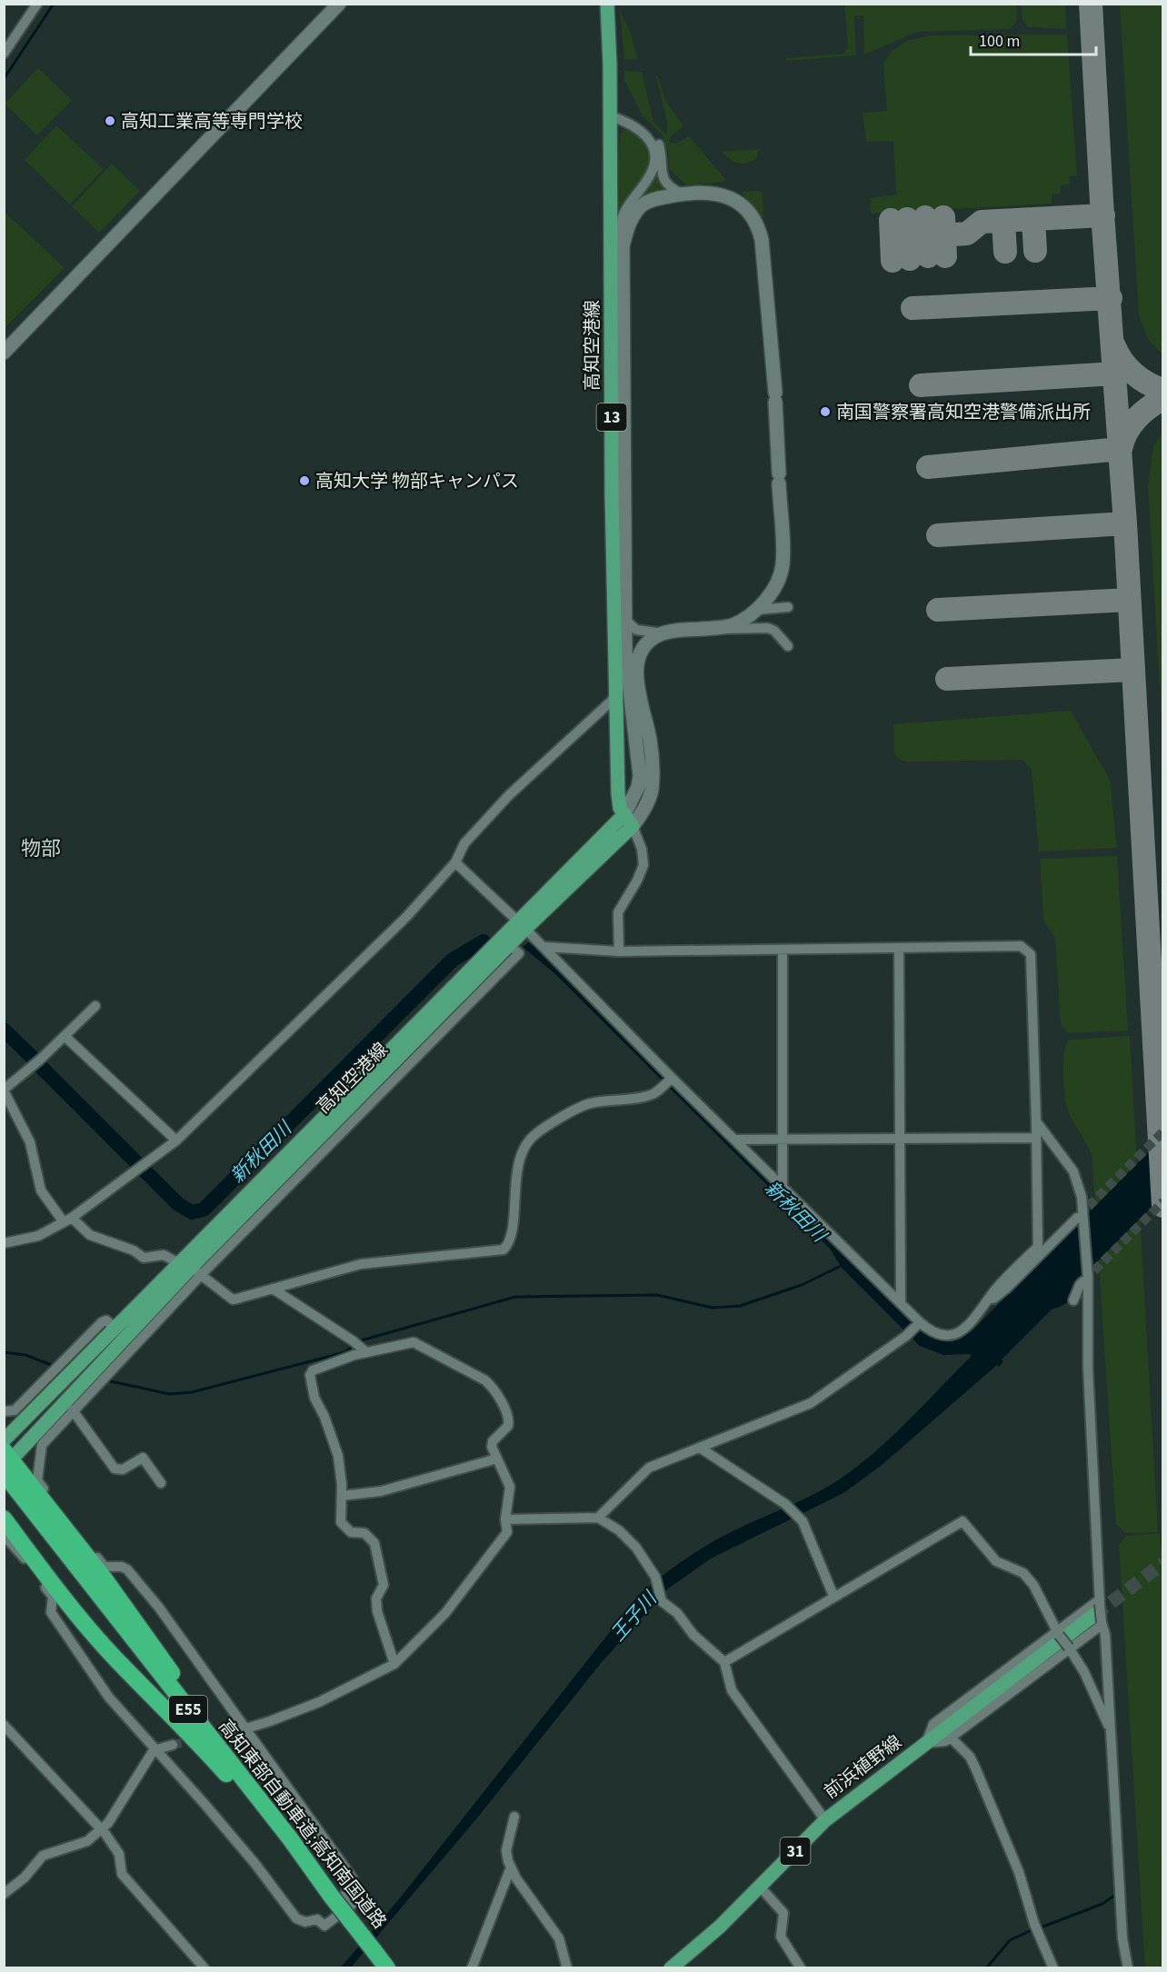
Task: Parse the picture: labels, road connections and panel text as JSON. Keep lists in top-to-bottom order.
{
  "streets": {
    "highway": ["E55", "高知東部自動車道;高知南国道路"],
    "main road": [
      "高知空港線",
      "13",
      "前浜植野線",
      "31"
    ]
  },
  "crossings": [
    ["高知空港線", "高知東部自動車道;高知南国道路"]
  ],
  "districts": ["物部"],
  "water": ["新秋田川", "王子川"],
  "places": ["高知工業高等専門学校", "南国警察署高知空港警備派出所", "高知大学 物部キャンパス"],
  "scale_bar": "100 m"
}
